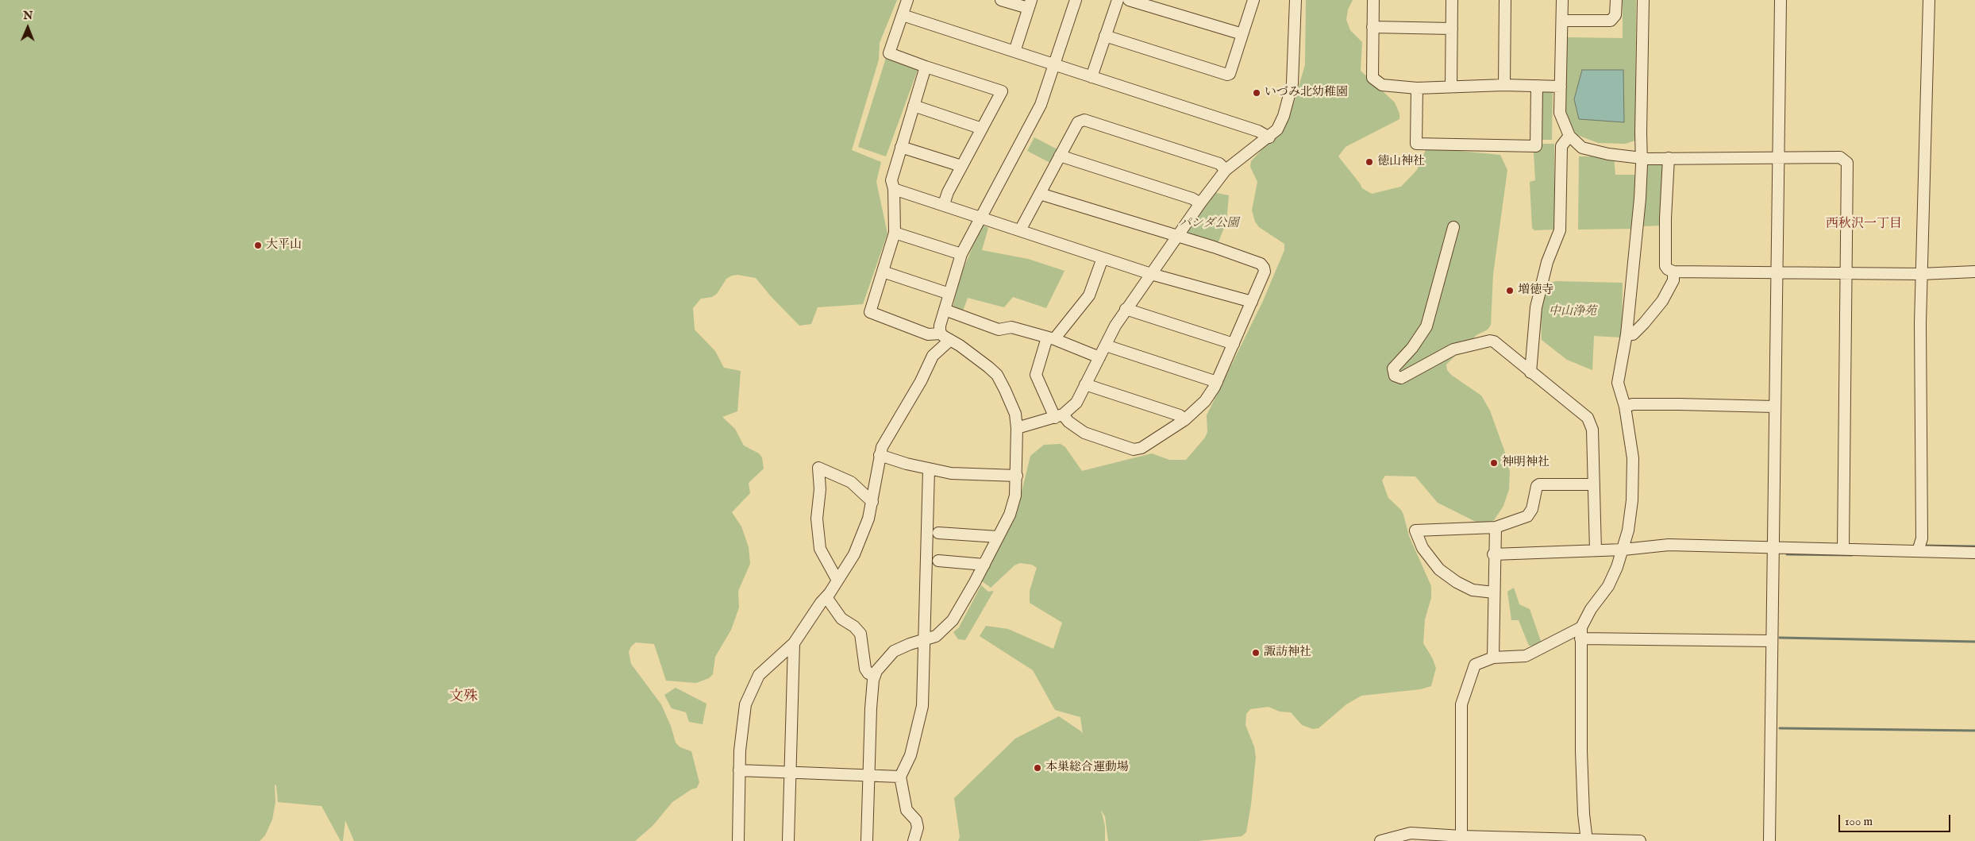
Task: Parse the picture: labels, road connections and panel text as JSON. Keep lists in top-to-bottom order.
{
  "districts": ["西秋沢一丁目", "文殊"],
  "parks": ["パンダ公園", "中山浄苑"],
  "places": [
    "いづみ北幼稚園",
    "徳山神社",
    "大平山",
    "増徳寺",
    "神明神社",
    "諏訪神社",
    "本巣総合運動場"
  ],
  "scale_bar": "100 m",
  "north": "top"
}
